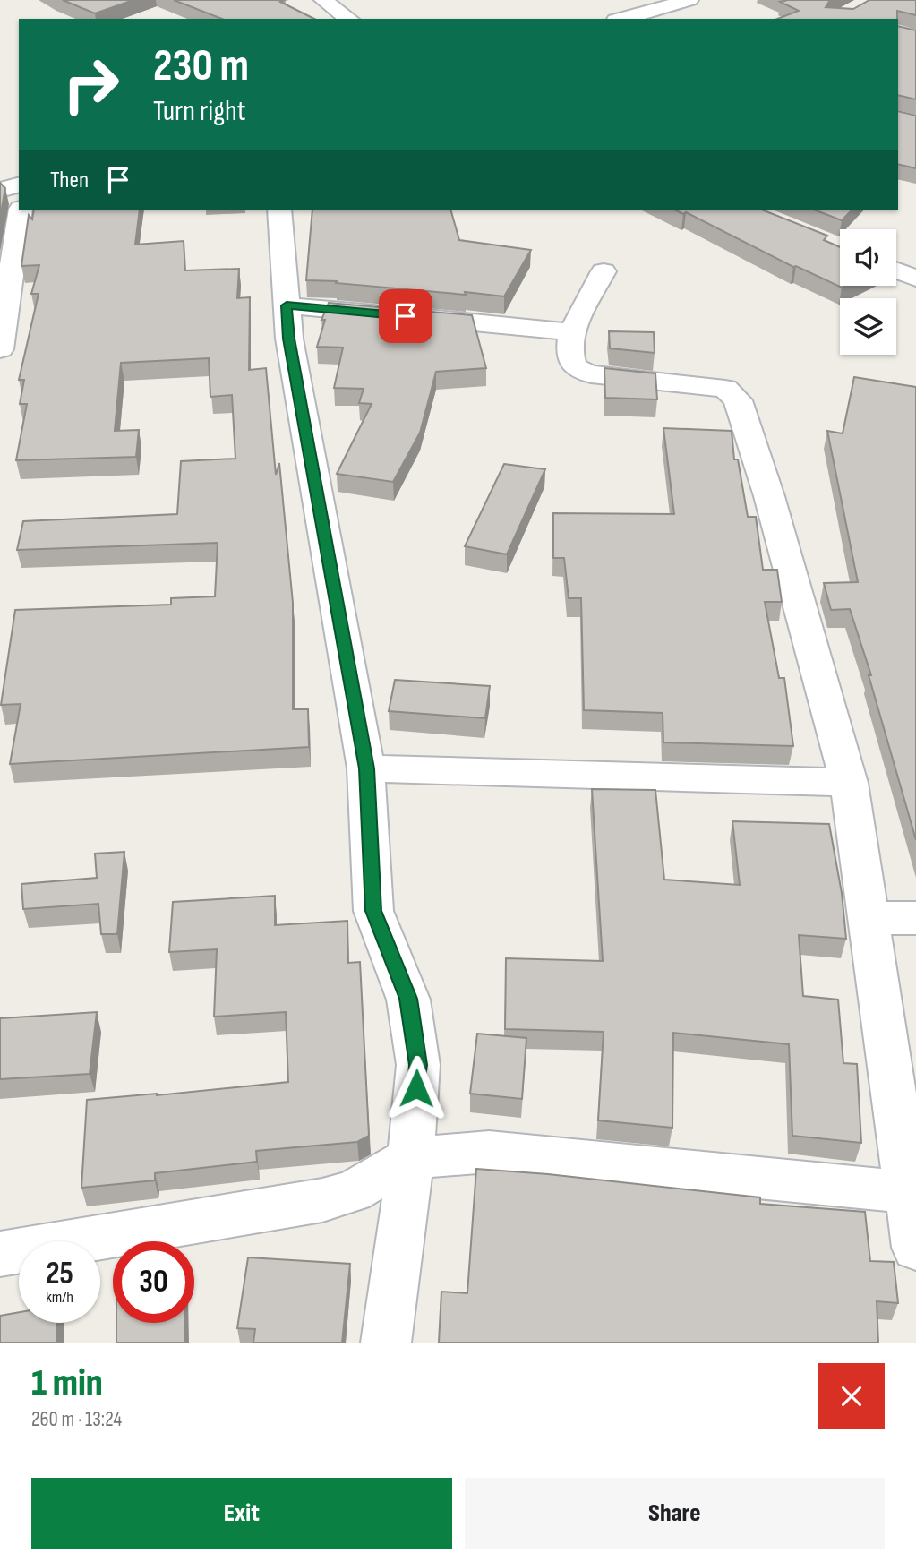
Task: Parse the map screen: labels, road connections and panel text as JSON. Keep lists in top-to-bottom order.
{
  "page": {
    "turn": ["230 m", "Turn right"],
    "then": "Then",
    "speed": "25 km/h",
    "limit": "30",
    "heading": ["1 min", "260 m · 13:24"],
    "buttons": ["Exit", "Share"]
  }
}
